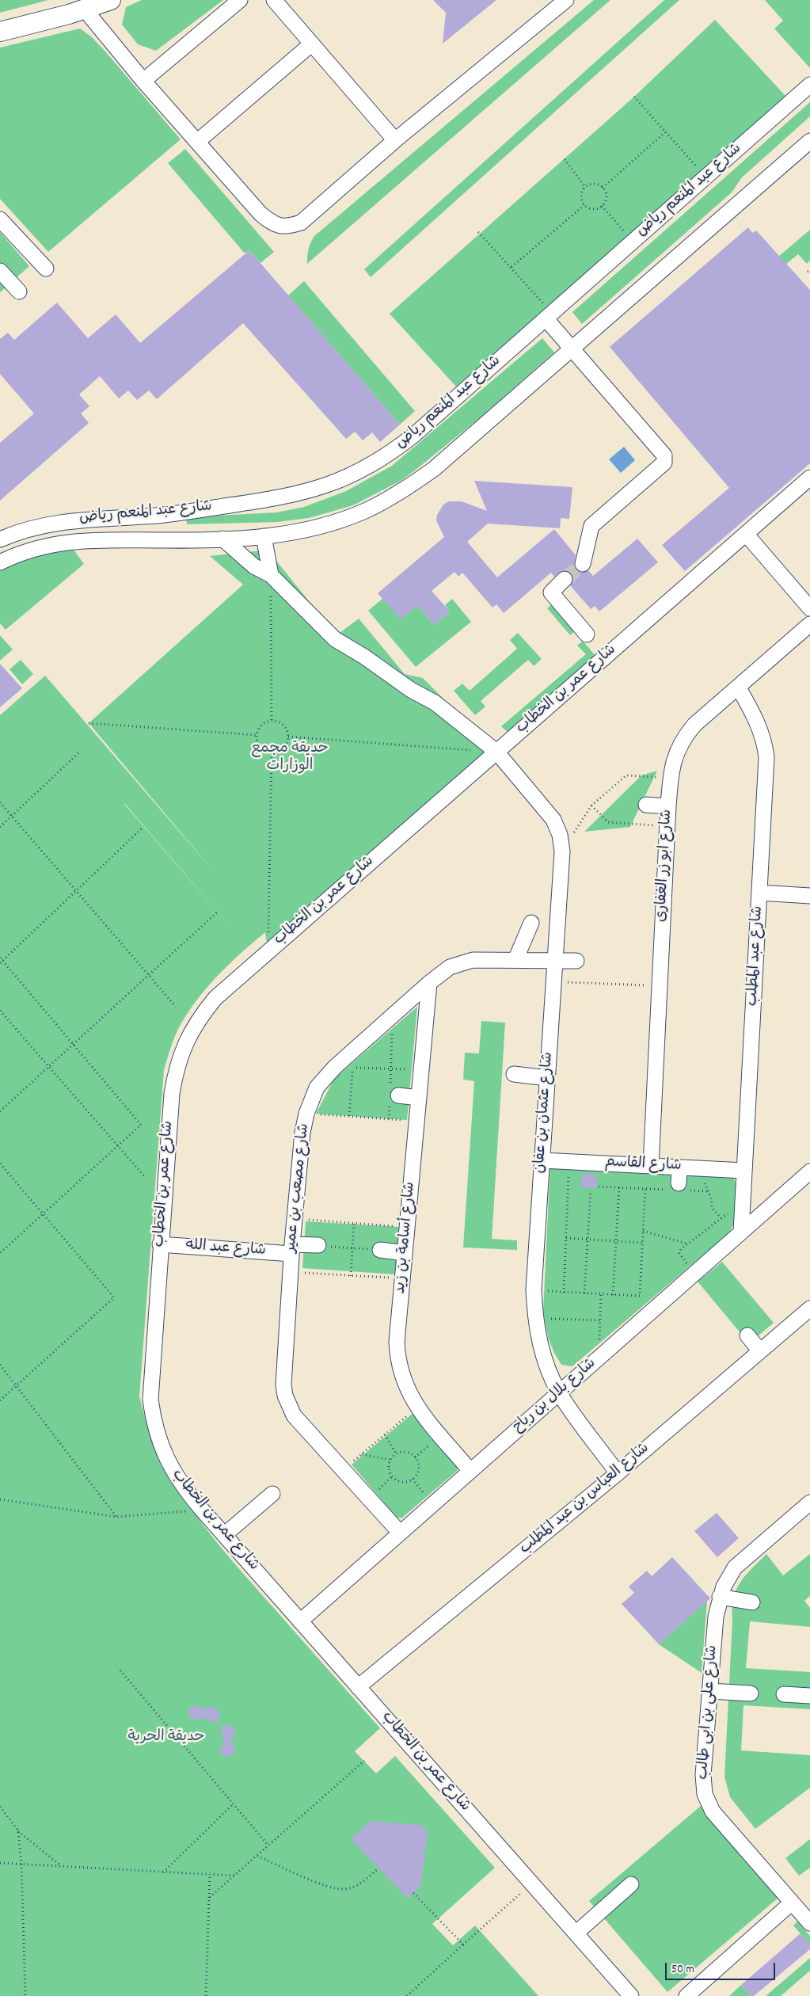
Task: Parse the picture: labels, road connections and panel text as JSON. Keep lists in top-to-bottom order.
{
  "streets": {
    "street": [
      "شارع عبد المنعم رياض",
      "شارع عمر بن الخطاب",
      "شارع ابو زر الغفارى",
      "شارع عبد المطلب",
      "شارع عثمان بن عفان",
      "شارع القاسم",
      "شارع مصعب بن عمير",
      "شارع أسامة بن زيد",
      "شارع عبد الله",
      "شارع بلال بن رباح",
      "شارع العباس بن عبد المطلب",
      "شارع على بن ابى طالب"
    ]
  },
  "crossings": [
    ["شارع عبد المنعم رياض", "شارع عثمان بن عفان"],
    ["شارع عمر بن الخطاب", "شارع عثمان بن عفان"],
    ["شارع عمر بن الخطاب", "شارع عبد الله"],
    ["شارع عمر بن الخطاب", "شارع بلال بن رباح"],
    ["شارع عمر بن الخطاب", "شارع العباس بن عبد المطلب"],
    ["شارع ابو زر الغفارى", "شارع عبد المطلب"],
    ["شارع ابو زر الغفارى", "شارع القاسم"],
    ["شارع عبد المطلب", "شارع القاسم"],
    ["شارع عبد المطلب", "شارع بلال بن رباح"],
    ["شارع عثمان بن عفان", "شارع القاسم"],
    ["شارع عثمان بن عفان", "شارع مصعب بن عمير"],
    ["شارع عثمان بن عفان", "شارع بلال بن رباح"],
    ["شارع عثمان بن عفان", "شارع العباس بن عبد المطلب"],
    ["شارع مصعب بن عمير", "شارع أسامة بن زيد"],
    ["شارع مصعب بن عمير", "شارع عبد الله"],
    ["شارع مصعب بن عمير", "شارع بلال بن رباح"],
    ["شارع أسامة بن زيد", "شارع بلال بن رباح"]
  ],
  "parks": ["حديقة مجمع الوزارات", "حديقة الحرية"],
  "scale_bar": "50 m"
}
